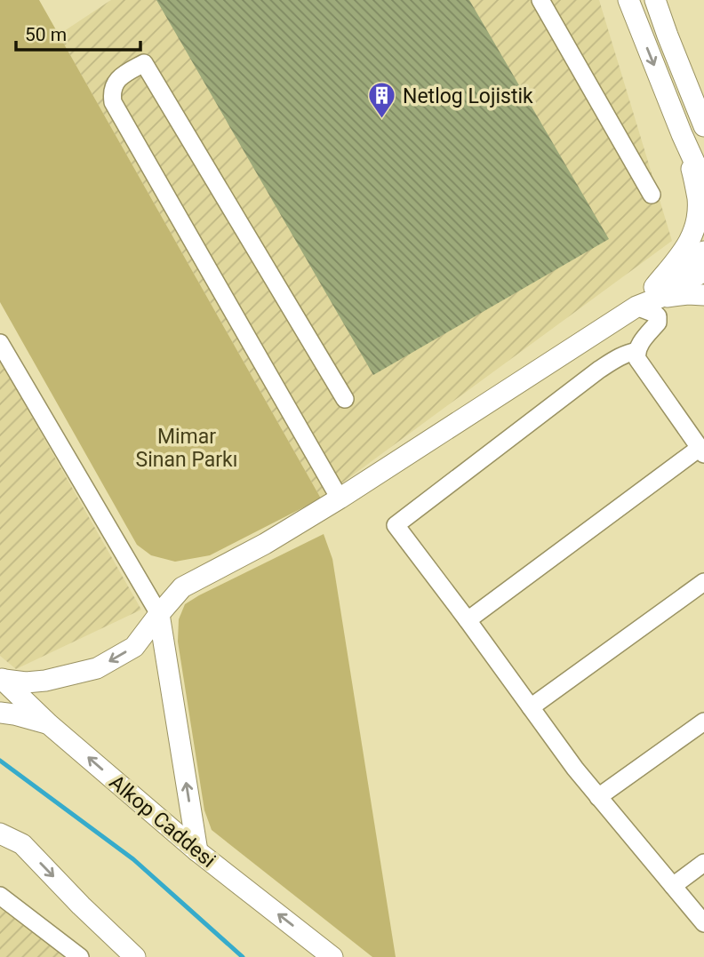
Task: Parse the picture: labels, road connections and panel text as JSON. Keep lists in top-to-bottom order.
{
  "streets": {
    "main road": ["Alkop Caddesi"]
  },
  "parks": ["Mimar Sinan Parkı"],
  "places": {
    "building": ["Netlog Lojistik"]
  },
  "scale_bar": "50 m"
}
